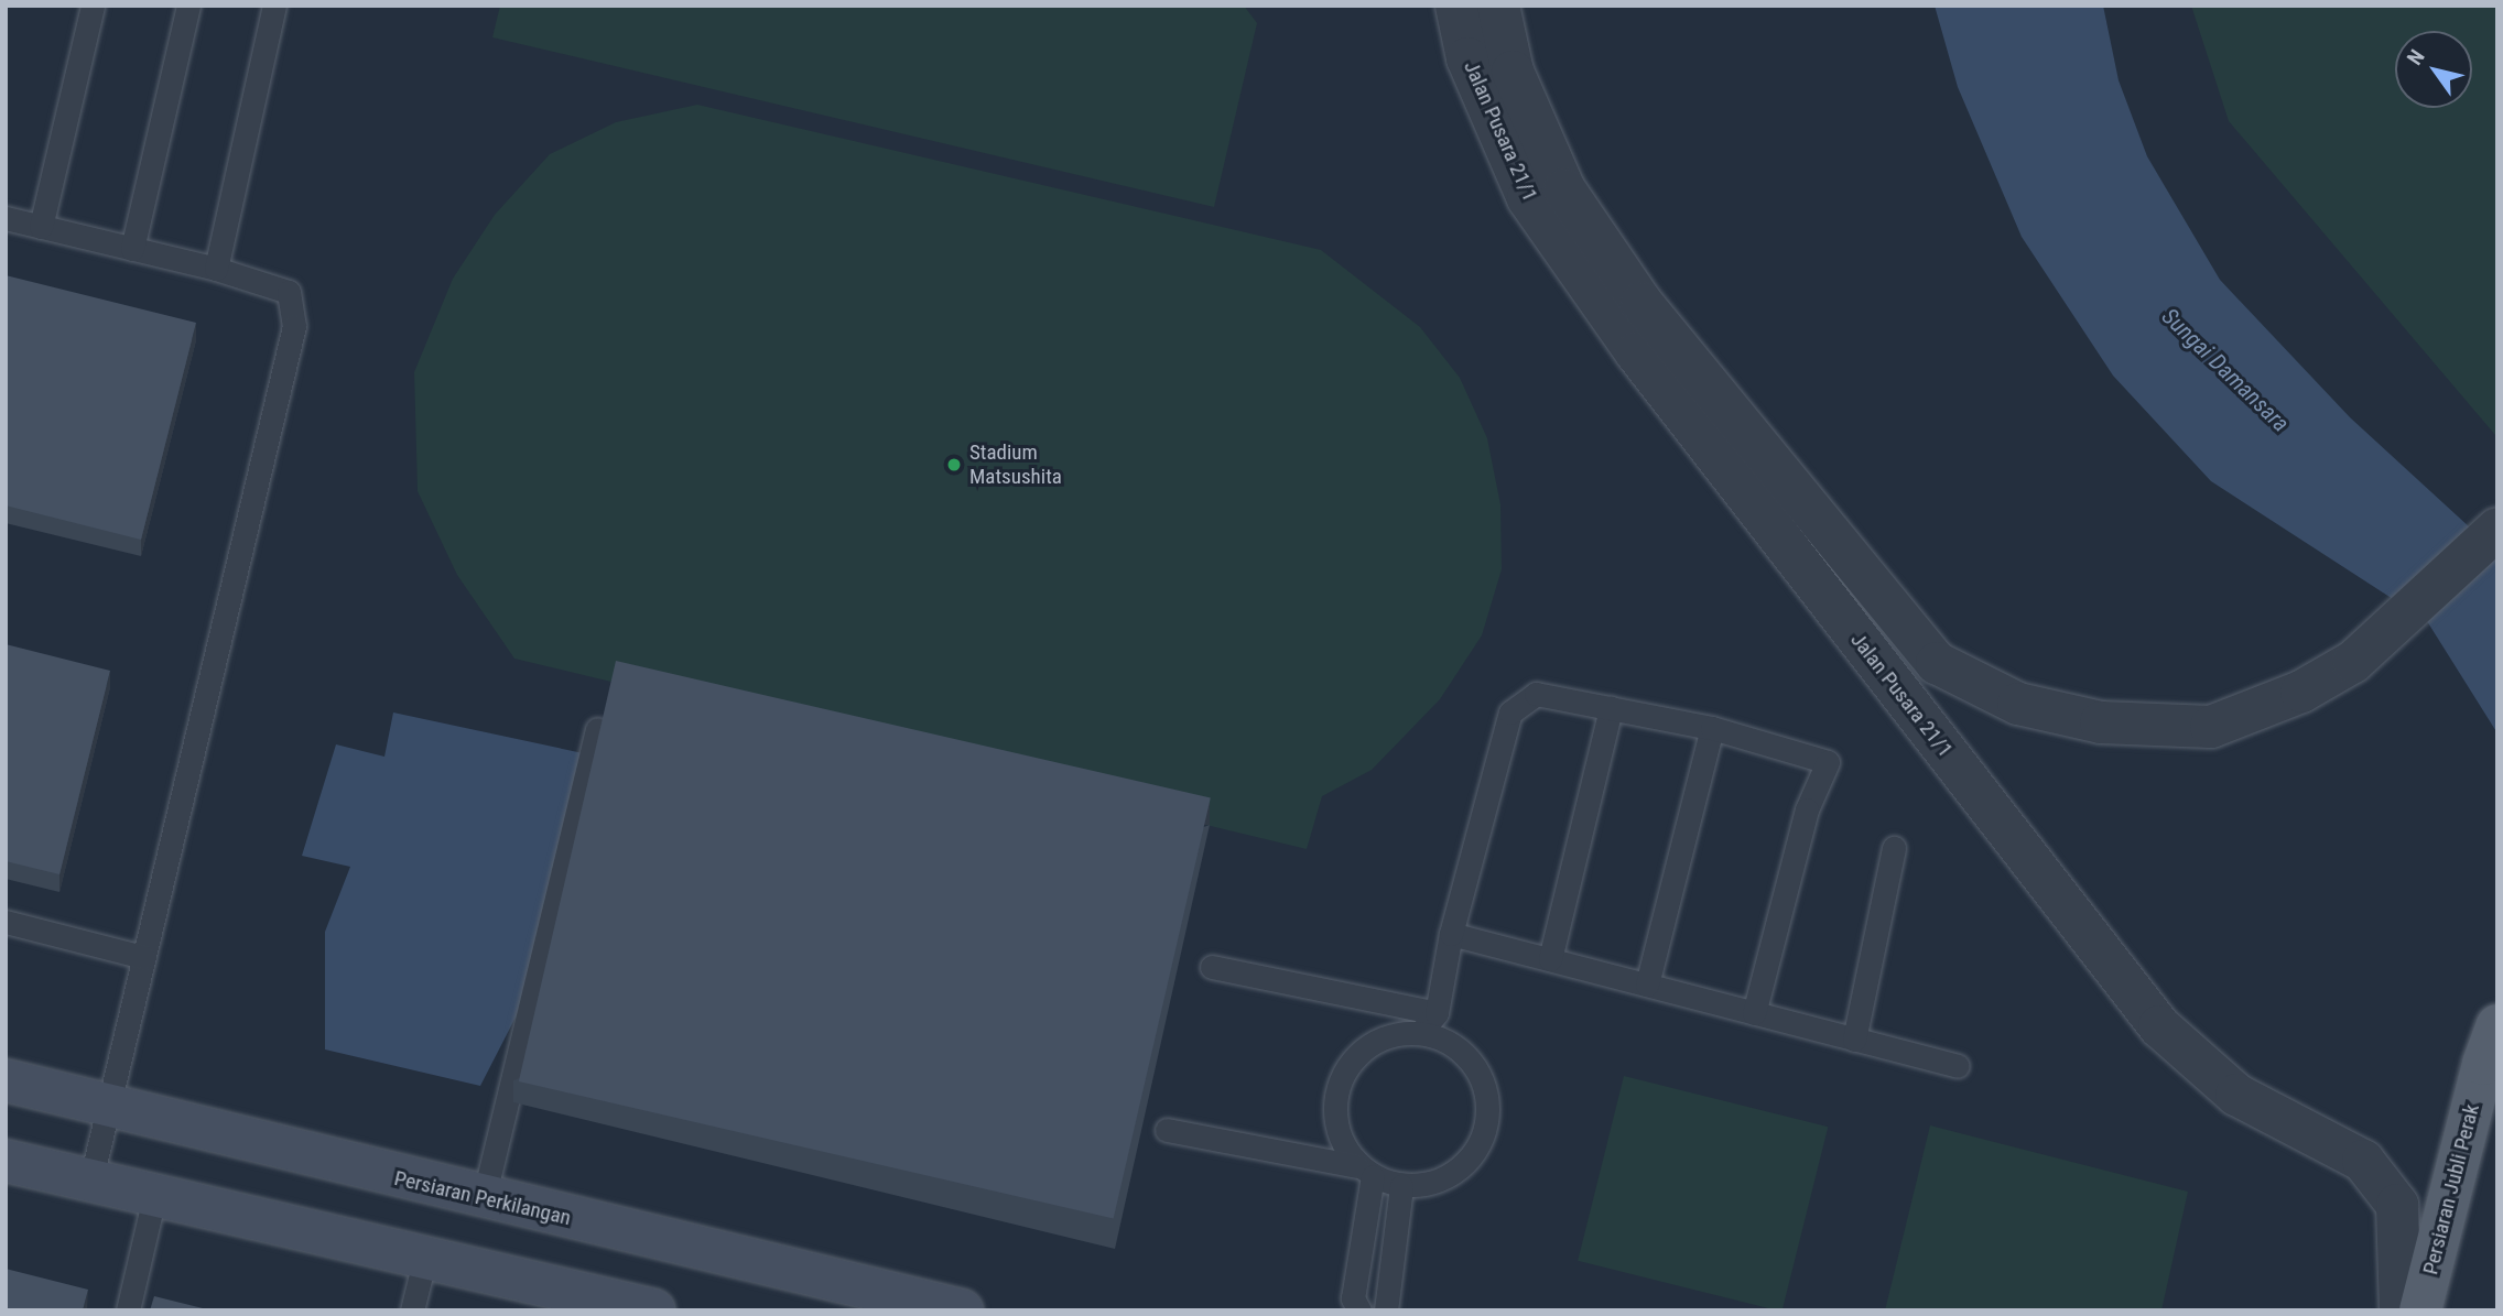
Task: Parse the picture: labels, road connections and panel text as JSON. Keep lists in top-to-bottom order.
{
  "streets": {
    "main road": ["Persiaran Jubli Perak", "Persiaran Perkilangan"],
    "street": ["Jalan Pusara 21/1"]
  },
  "water": ["Sungai Damansara"],
  "places": ["Stadium Matsushita"],
  "north": "top left"
}
